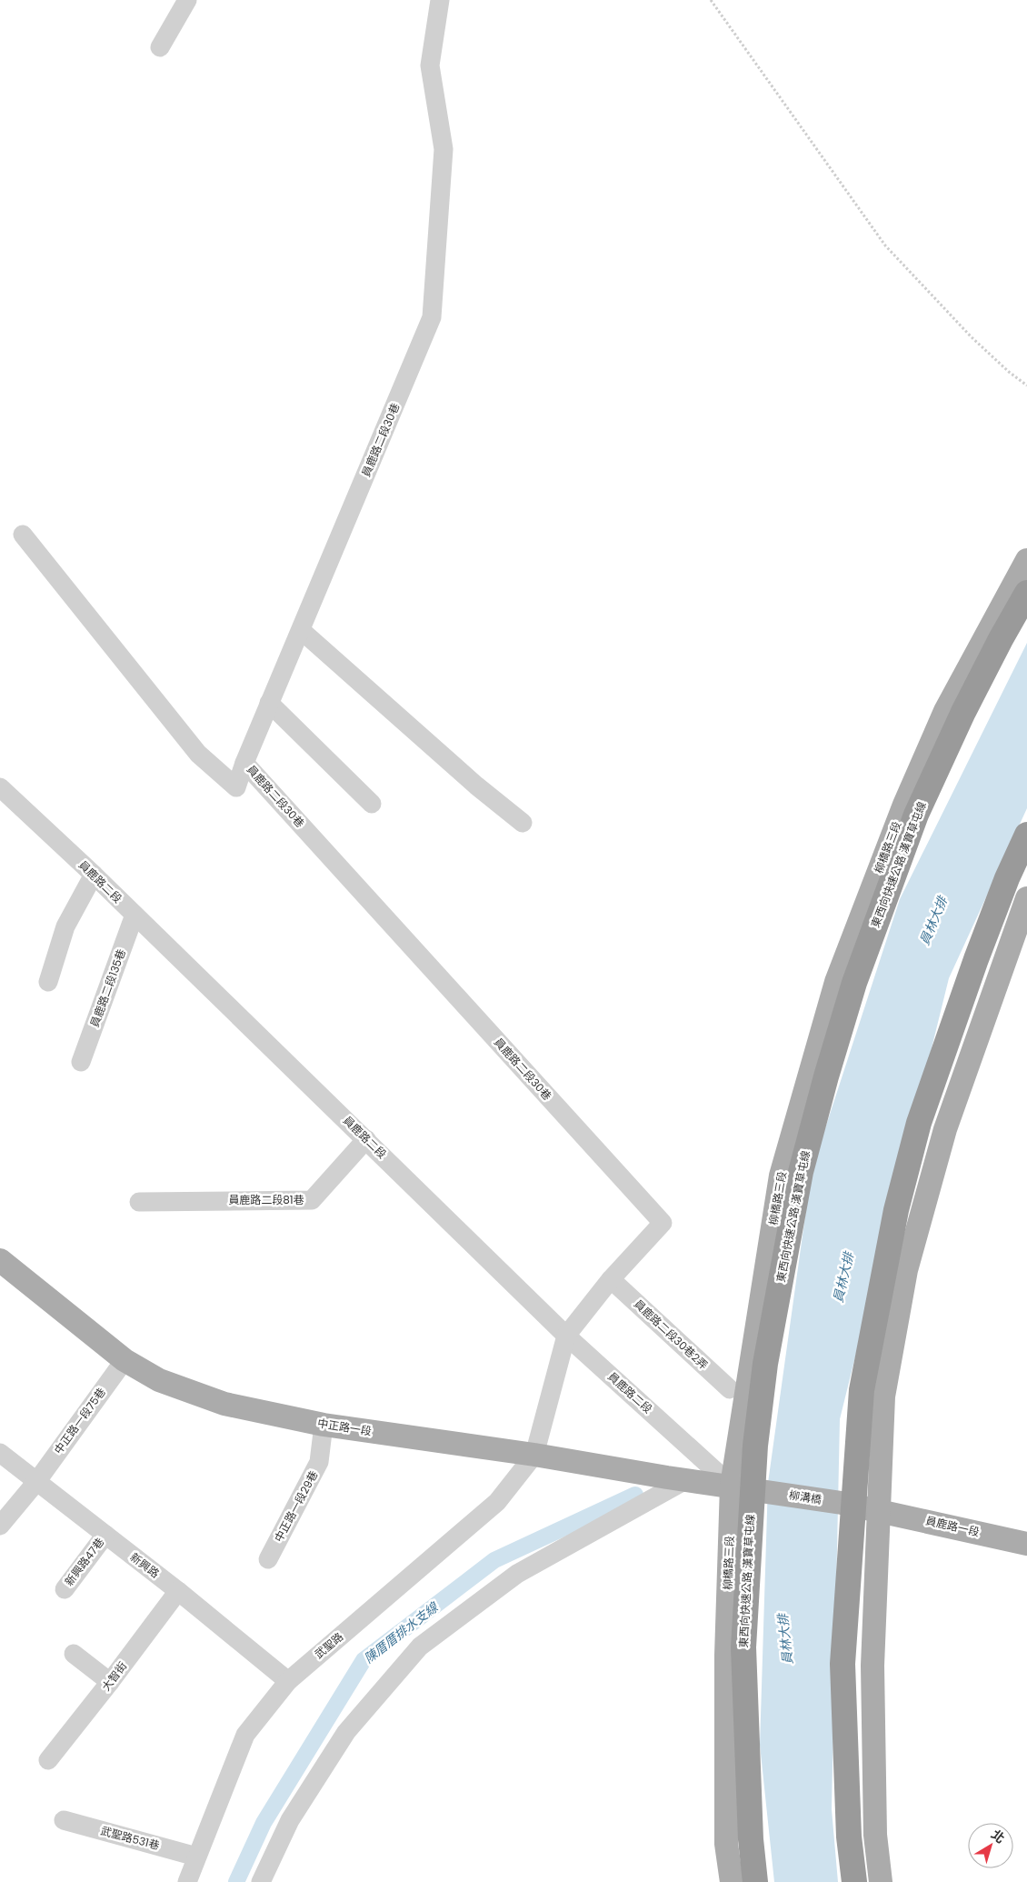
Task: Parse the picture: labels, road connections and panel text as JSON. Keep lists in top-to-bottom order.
{
  "streets": {
    "highway": ["東西向快速公路 漢寶草屯線"],
    "main road": [
      "柳橋路三段",
      "中正路一段",
      "柳溝橋",
      "員鹿路一段"
    ],
    "street": [
      "員鹿路二段30巷",
      "員鹿路二段",
      "員鹿路二段135巷",
      "員鹿路二段81巷",
      "員鹿路二段30巷2弄",
      "中正路一段75巷",
      "中正路一段29巷",
      "新興路47巷",
      "新興路",
      "武聖路",
      "大智街",
      "武聖路531巷"
    ]
  },
  "crossings": [
    ["員鹿路二段30巷", "員鹿路二段"],
    ["員鹿路二段30巷", "員鹿路二段30巷2弄"],
    ["員鹿路二段30巷", "中正路一段"],
    ["員鹿路二段30巷", "武聖路"],
    ["柳橋路三段", "員鹿路二段"],
    ["柳橋路三段", "中正路一段"],
    ["柳橋路三段", "柳溝橋"],
    ["員鹿路二段", "員鹿路二段135巷"],
    ["員鹿路二段", "員鹿路二段81巷"],
    ["員鹿路二段", "中正路一段"],
    ["員鹿路二段", "柳溝橋"],
    ["中正路一段75巷", "中正路一段"],
    ["中正路一段75巷", "新興路"],
    ["中正路一段", "柳溝橋"],
    ["中正路一段", "中正路一段29巷"],
    ["中正路一段", "武聖路"],
    ["柳溝橋", "員鹿路一段"],
    ["新興路47巷", "新興路"],
    ["新興路", "武聖路"],
    ["新興路", "大智街"],
    ["武聖路", "武聖路531巷"]
  ],
  "water": ["員林大排", "陳厝厝排水支線"],
  "north": "top right"
}
